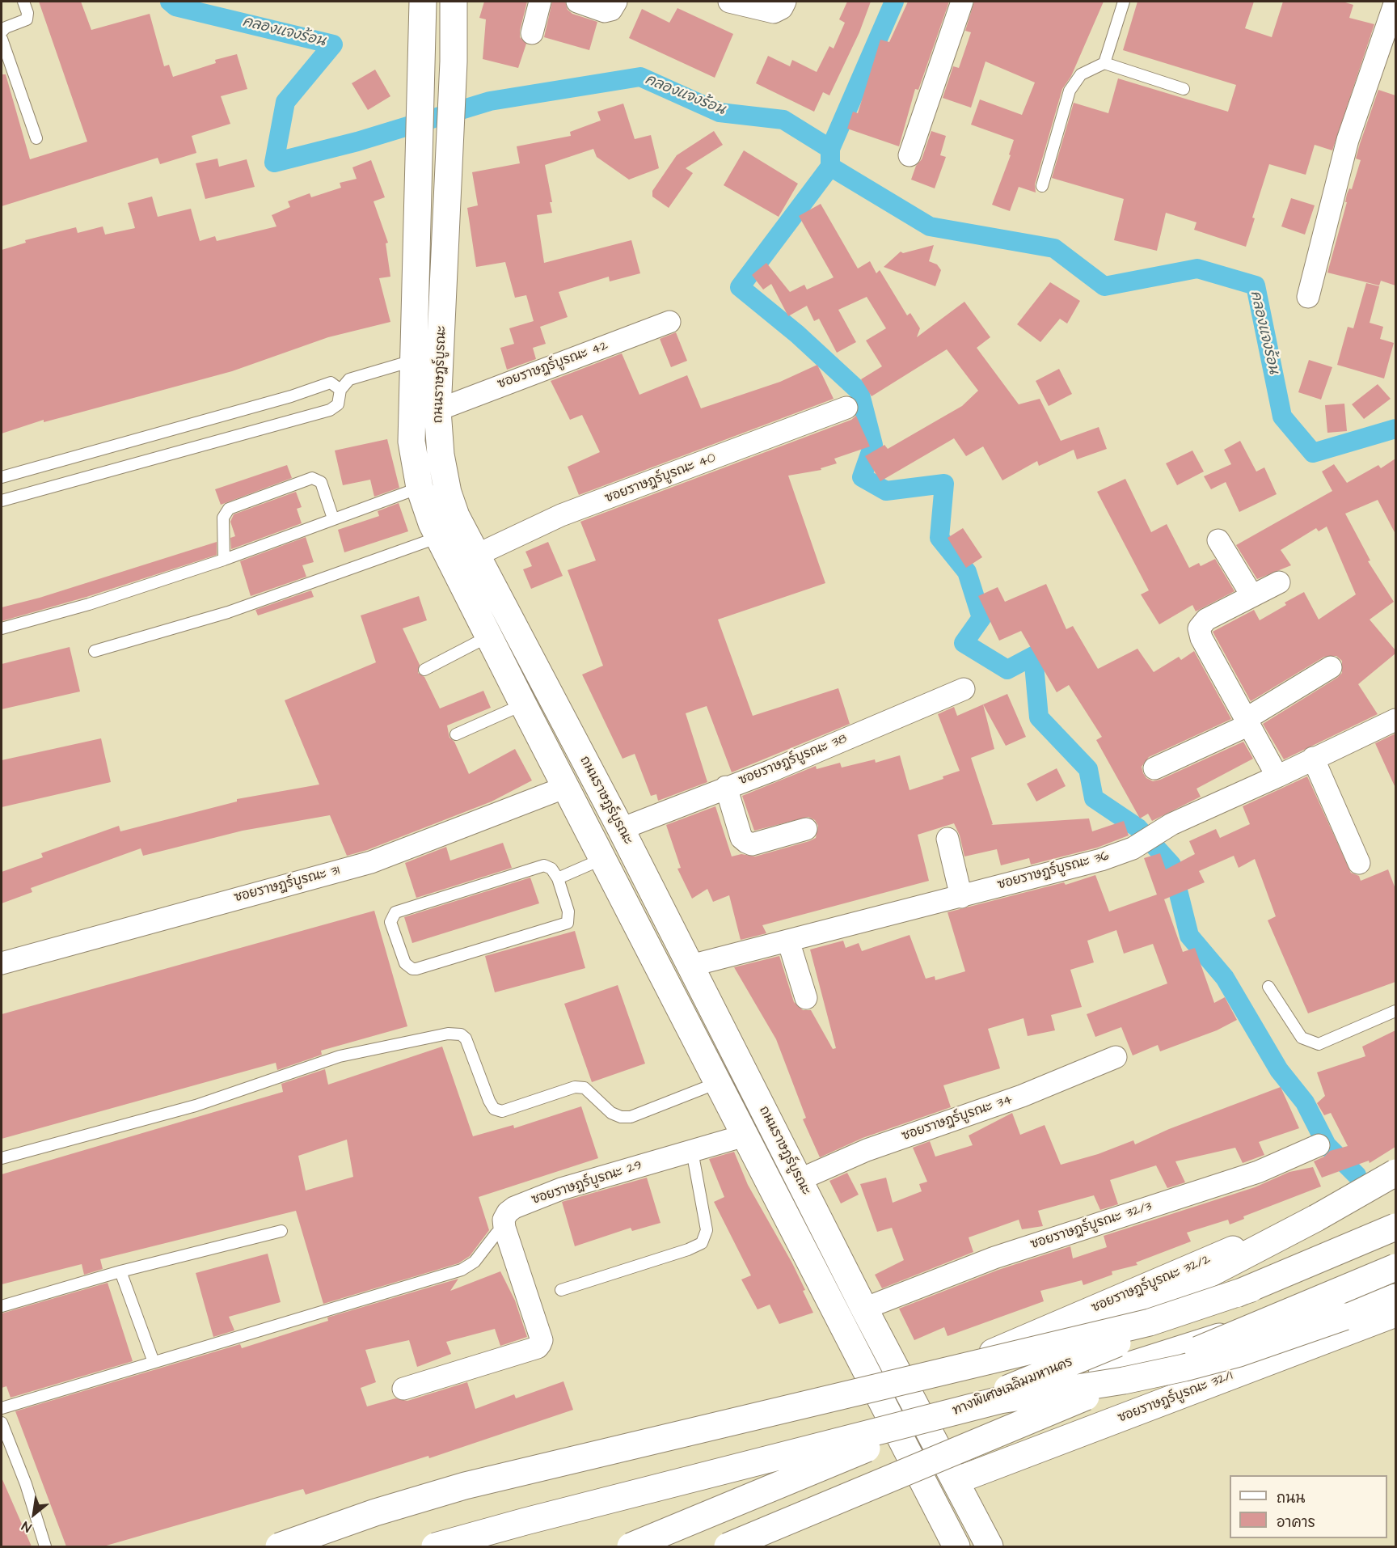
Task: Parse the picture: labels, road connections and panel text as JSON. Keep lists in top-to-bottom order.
{
  "streets": {
    "main road": [
      "ถนนราษฎร์บูรณะ",
      "ซอยราษฎร์บูรณะ 32/2",
      "ทางพิเศษเฉลิมมหานคร",
      "ซอยราษฎร์บูรณะ 32/1"
    ],
    "street": [
      "ซอยราษฎร์บูรณะ 42",
      "ซอยราษฎร์บูรณะ 40",
      "ซอยราษฎร์บูรณะ 38",
      "ซอยราษฎร์บูรณะ 36",
      "ซอยราษฎร์บูรณะ 31",
      "ซอยราษฎร์บูรณะ 34",
      "ซอยราษฎร์บูรณะ 29",
      "ซอยราษฎร์บูรณะ 32/3"
    ]
  },
  "crossings": [
    ["ซอยราษฎร์บูรณะ 42", "ถนนราษฎร์บูรณะ"],
    ["ถนนราษฎร์บูรณะ", "ซอยราษฎร์บูรณะ 40"],
    ["ถนนราษฎร์บูรณะ", "ซอยราษฎร์บูรณะ 38"],
    ["ถนนราษฎร์บูรณะ", "ซอยราษฎร์บูรณะ 36"],
    ["ถนนราษฎร์บูรณะ", "ซอยราษฎร์บูรณะ 31"],
    ["ถนนราษฎร์บูรณะ", "ซอยราษฎร์บูรณะ 34"],
    ["ถนนราษฎร์บูรณะ", "ซอยราษฎร์บูรณะ 29"],
    ["ถนนราษฎร์บูรณะ", "ซอยราษฎร์บูรณะ 32/3"],
    ["ถนนราษฎร์บูรณะ", "ซอยราษฎร์บูรณะ 32/2"],
    ["ถนนราษฎร์บูรณะ", "ซอยราษฎร์บูรณะ 32/1"]
  ],
  "water": ["คลองแจงร้อน"],
  "legend": ["ถนน", "อาคาร"],
  "north": "bottom left"
}
